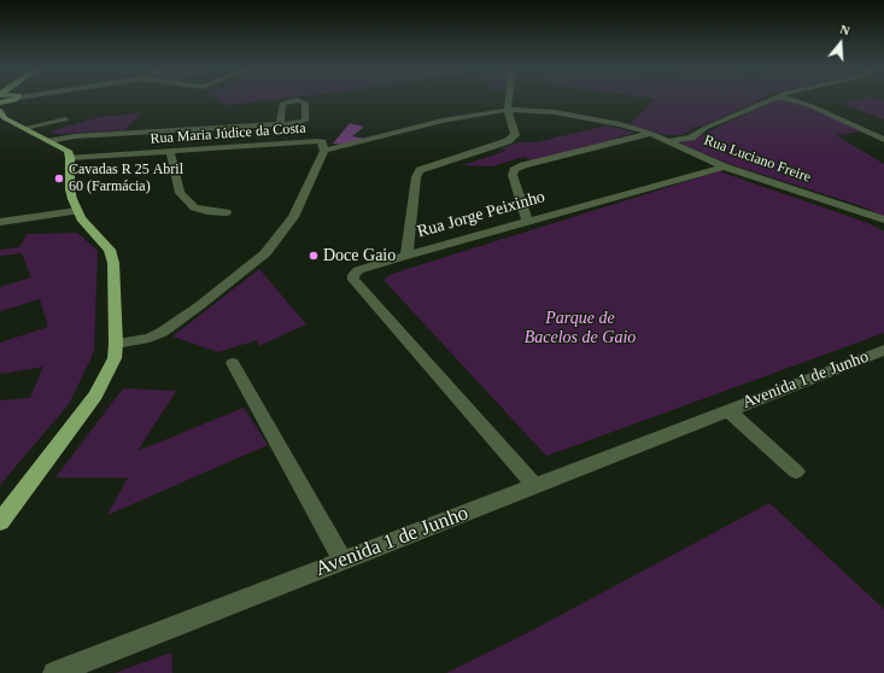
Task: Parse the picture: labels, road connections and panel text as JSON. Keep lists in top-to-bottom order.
{
  "streets": {
    "street": [
      "Rua Maria Júdice da Costa",
      "Rua Luciano Freire",
      "Rua Jorge Peixinho",
      "Avenida 1 de Junho"
    ]
  },
  "crossings": [
    ["Rua Maria Júdice da Costa", "Rua Luciano Freire"],
    ["Rua Luciano Freire", "Rua Jorge Peixinho"],
    ["Rua Jorge Peixinho", "Avenida 1 de Junho"]
  ],
  "parks": ["Parque de Bacelos de Gaio"],
  "places": ["Cavadas R 25 Abril 60 (Farmácia)", "Doce Gaio"],
  "north": "top"
}
